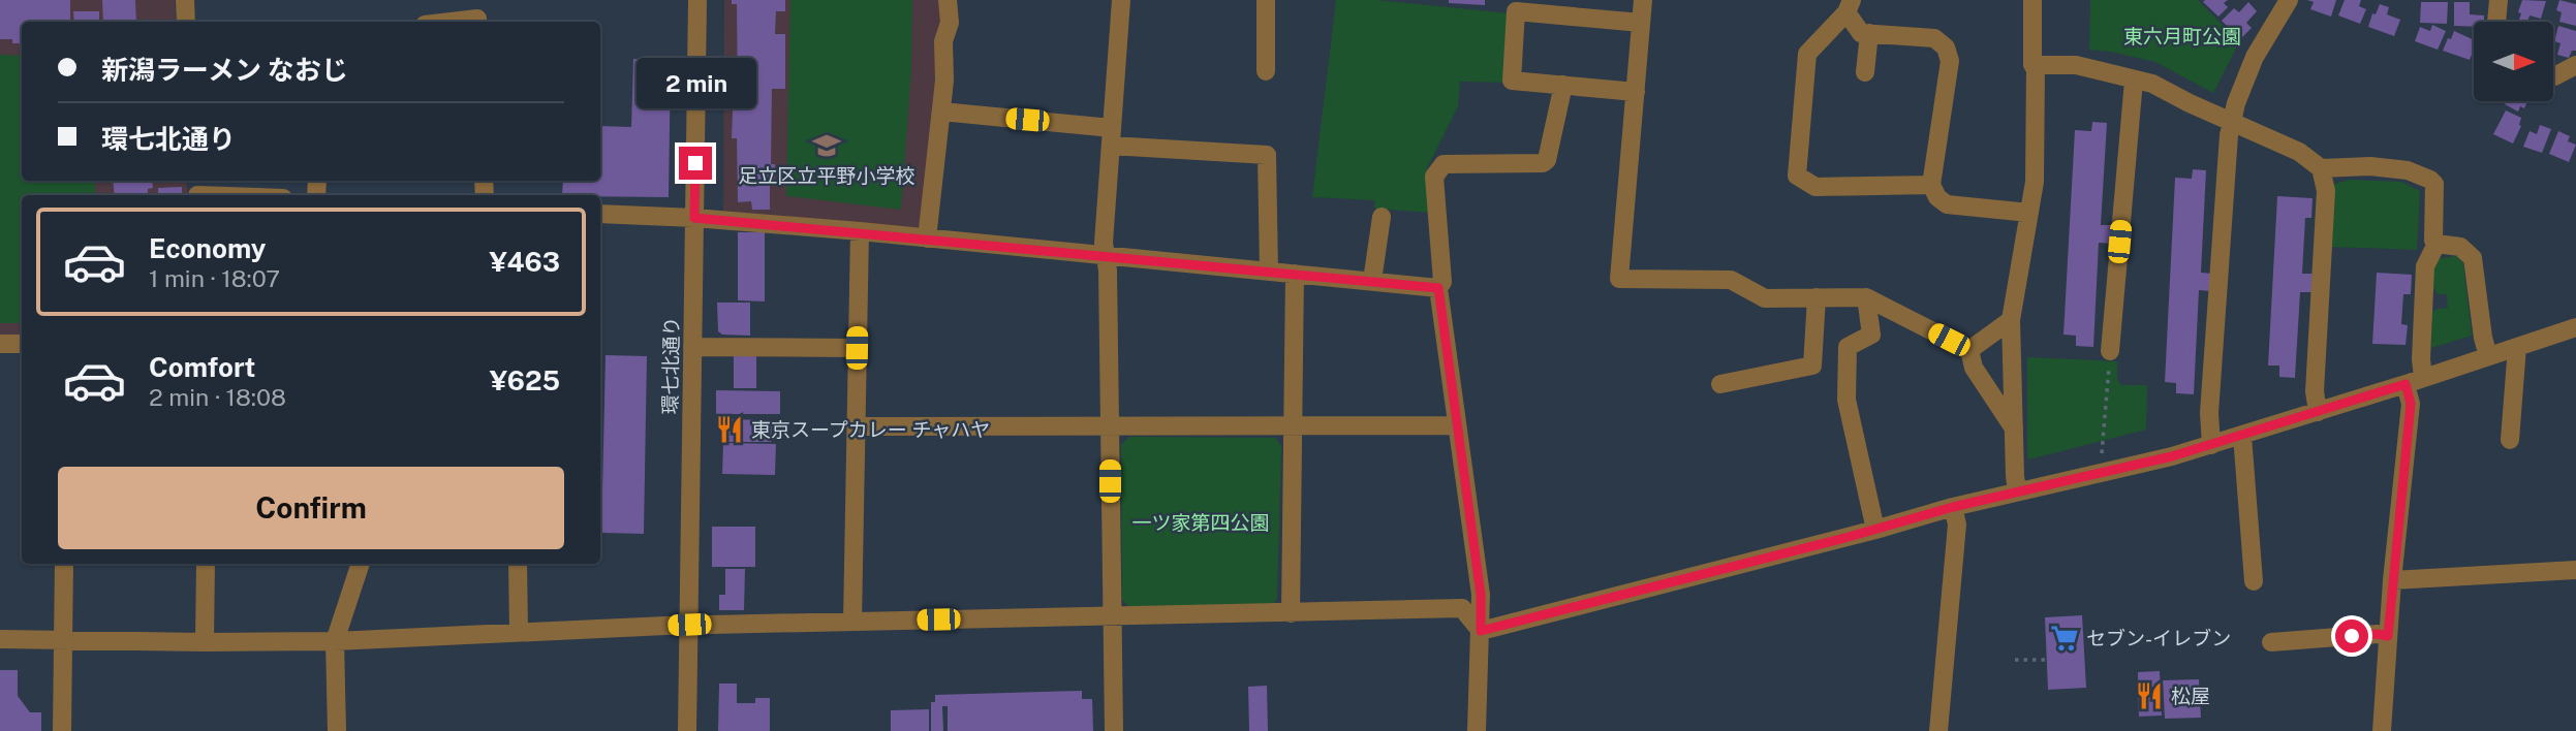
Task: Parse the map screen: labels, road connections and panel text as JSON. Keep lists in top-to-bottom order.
{
  "streets": {
    "street": ["環七北通り"]
  },
  "parks": ["東六月町公園", "一ツ家第四公園"],
  "places": {
    "school or university": ["足立区立平野小学校"],
    "restaurant": ["東京スープカレー チャハヤ", "松屋"],
    "supermarket": ["セブン-イレブン"]
  },
  "north": "right",
  "page": {
    "banner": ["新潟ラーメン なおじ", "環七北通り"],
    "bubble": "2 min",
    "list": [
      {
        "name": "Economy",
        "note": "1 min · 18:07",
        "value": "¥463"
      },
      {
        "name": "Comfort",
        "note": "2 min · 18:08",
        "value": "¥625"
      }
    ],
    "buttons": "Confirm"
  }
}
